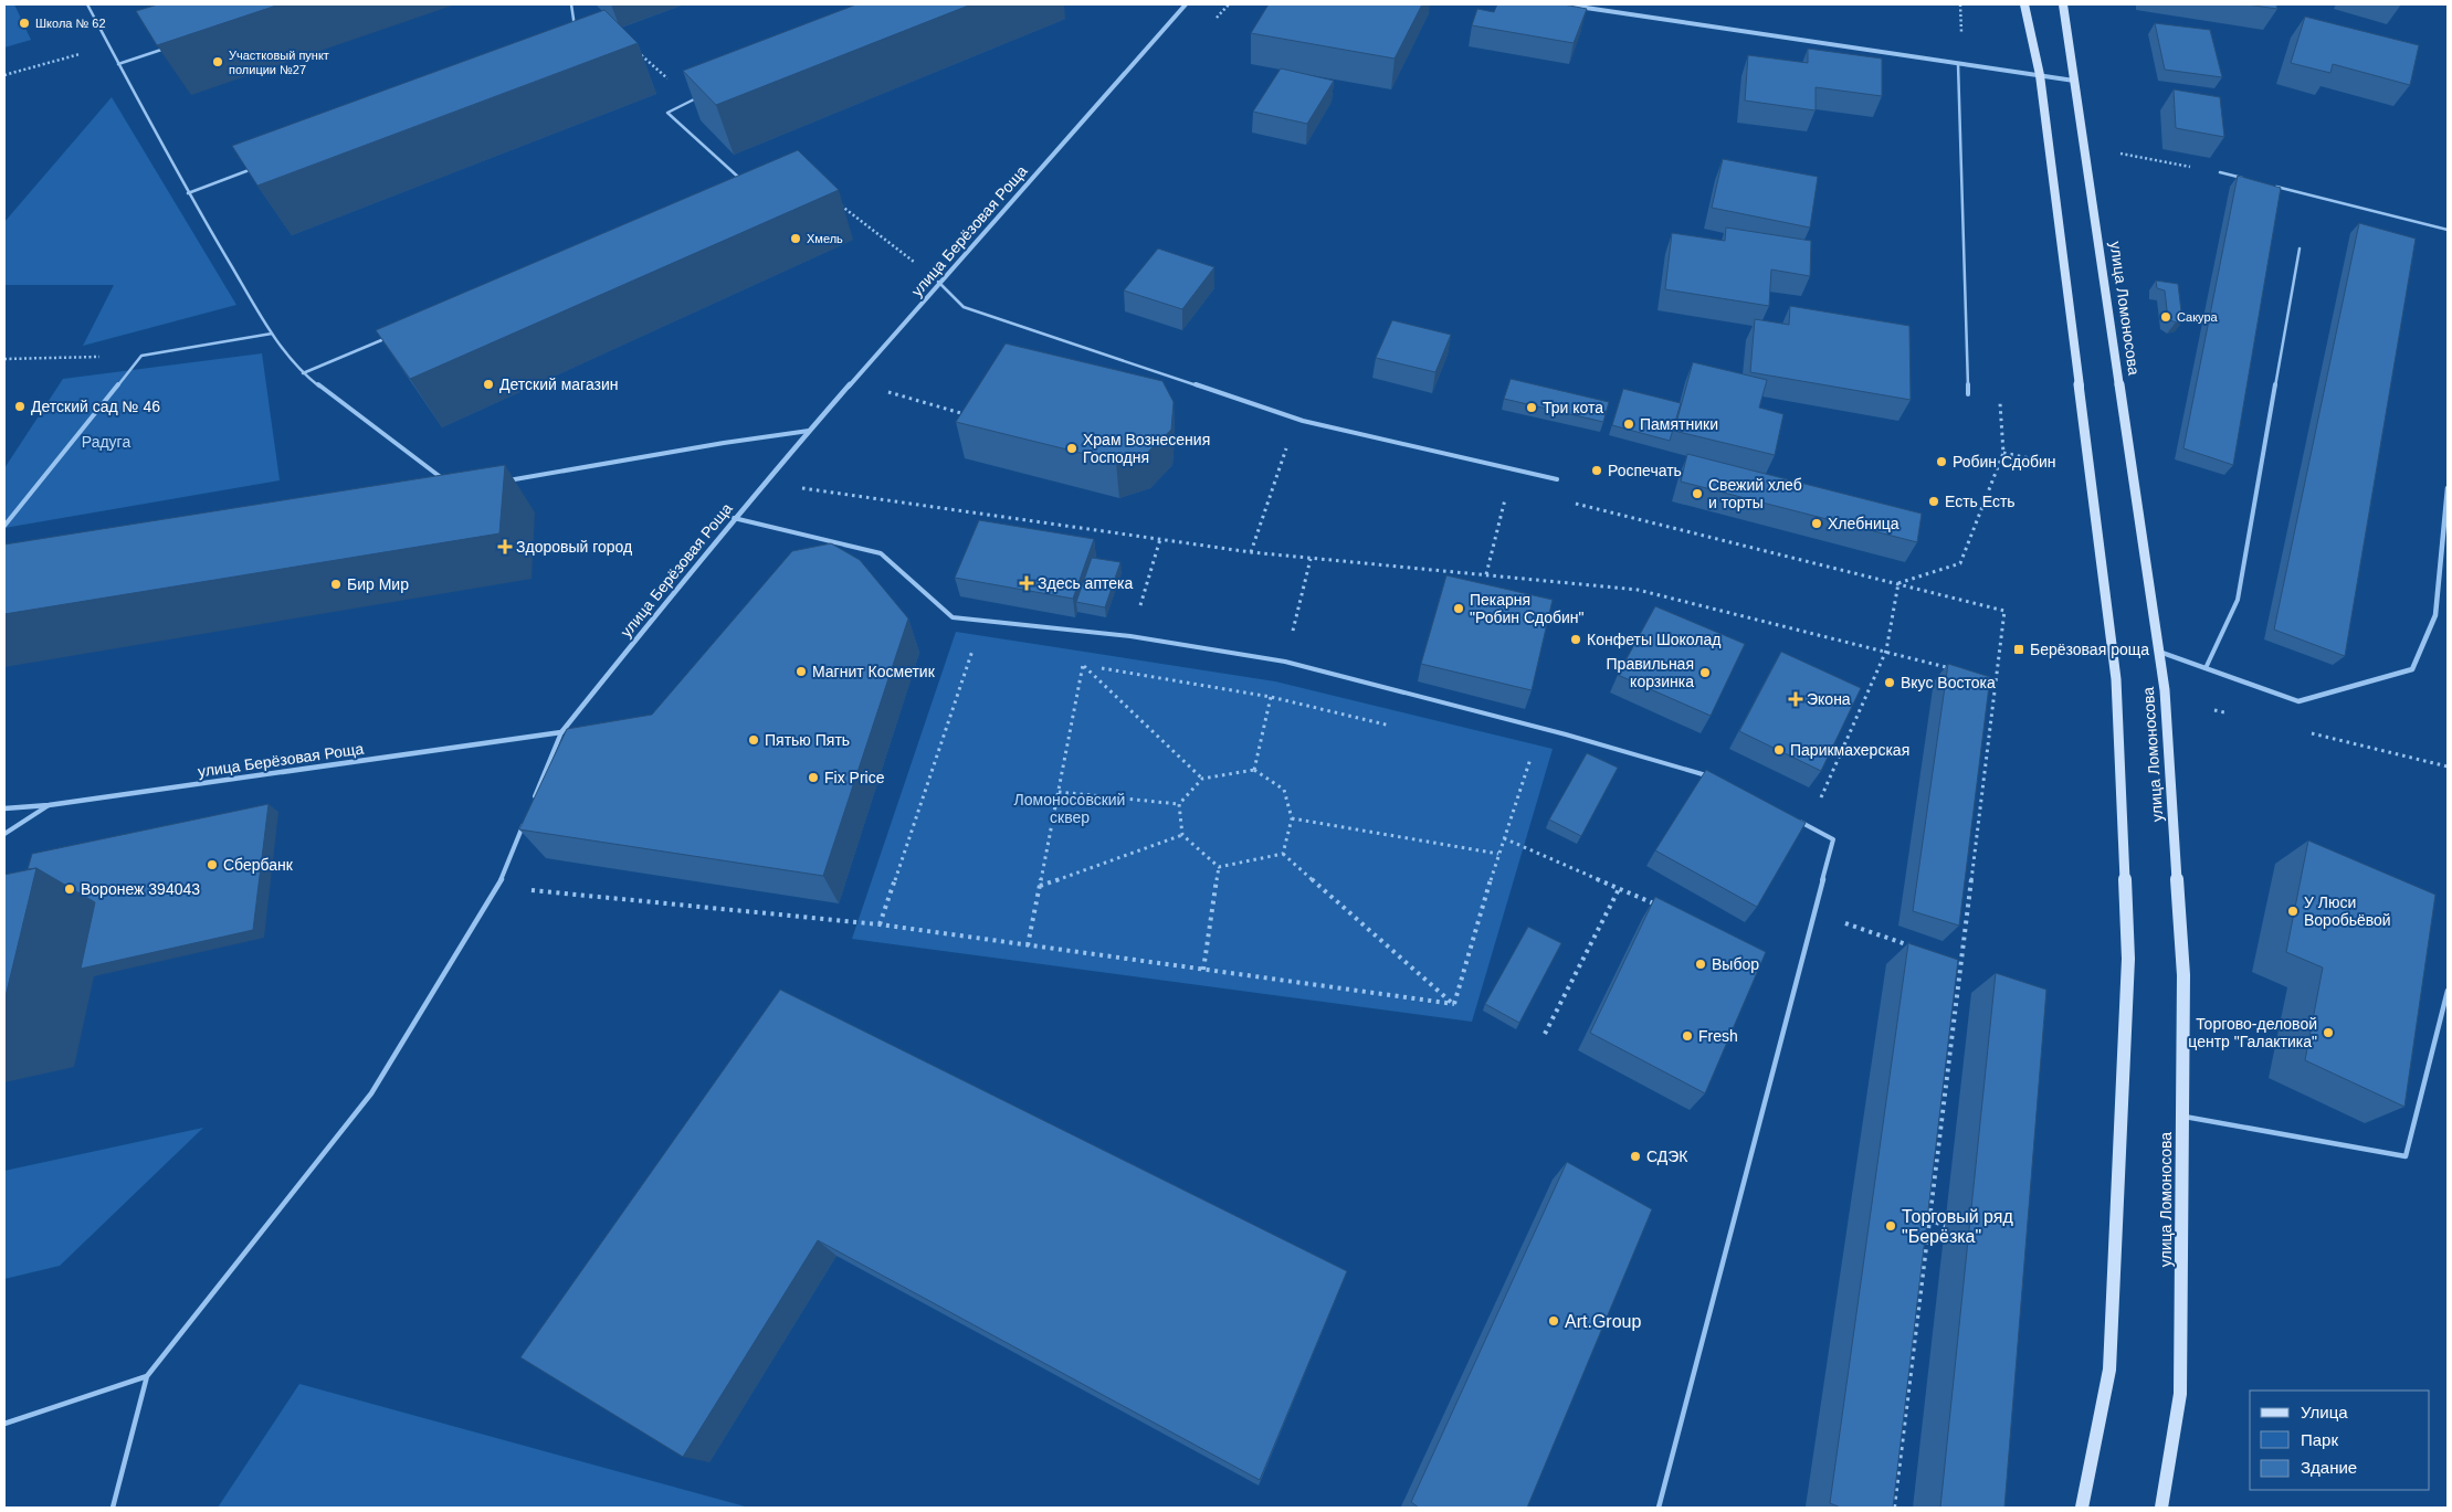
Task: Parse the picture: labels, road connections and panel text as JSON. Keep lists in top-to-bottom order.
{
  "streets": {
    "main road": ["улица Ломоносова"],
    "street": ["улица Берёзовая Роща"]
  },
  "parks": ["Радуга", "Ломоносовский сквер"],
  "places": {
    "other": [
      "Школа № 62",
      "Участковый пункт полиции №27",
      "Хмель",
      "Сакура",
      "Детский магазин",
      "Детский сад № 46",
      "Три кота",
      "Памятники",
      "Храм Вознесения Господня",
      "Робин Сдобин",
      "Роспечать",
      "Свежий хлеб и торты",
      "Есть Есть",
      "Хлебница",
      "Бир Мир",
      "Пекарня \"Робин Сдобин\"",
      "Конфеты Шоколад",
      "Магнит Косметик",
      "Правильная корзинка",
      "Вкус Востока",
      "Пятью Пять",
      "Парикмахерская",
      "Fix Price",
      "Сбербанк",
      "Воронеж 394043",
      "У Люси Воробьёвой",
      "Выбор",
      "Торгово-деловой центр \"Галактика\"",
      "Fresh",
      "СДЭК",
      "Торговый ряд \"Берёзка\"",
      "Art.Group"
    ],
    "health": ["Здоровый город", "Здесь аптека", "Экона"],
    "transit": ["Берёзовая роща"]
  },
  "legend": ["Улица", "Парк", "Здание"]
}
